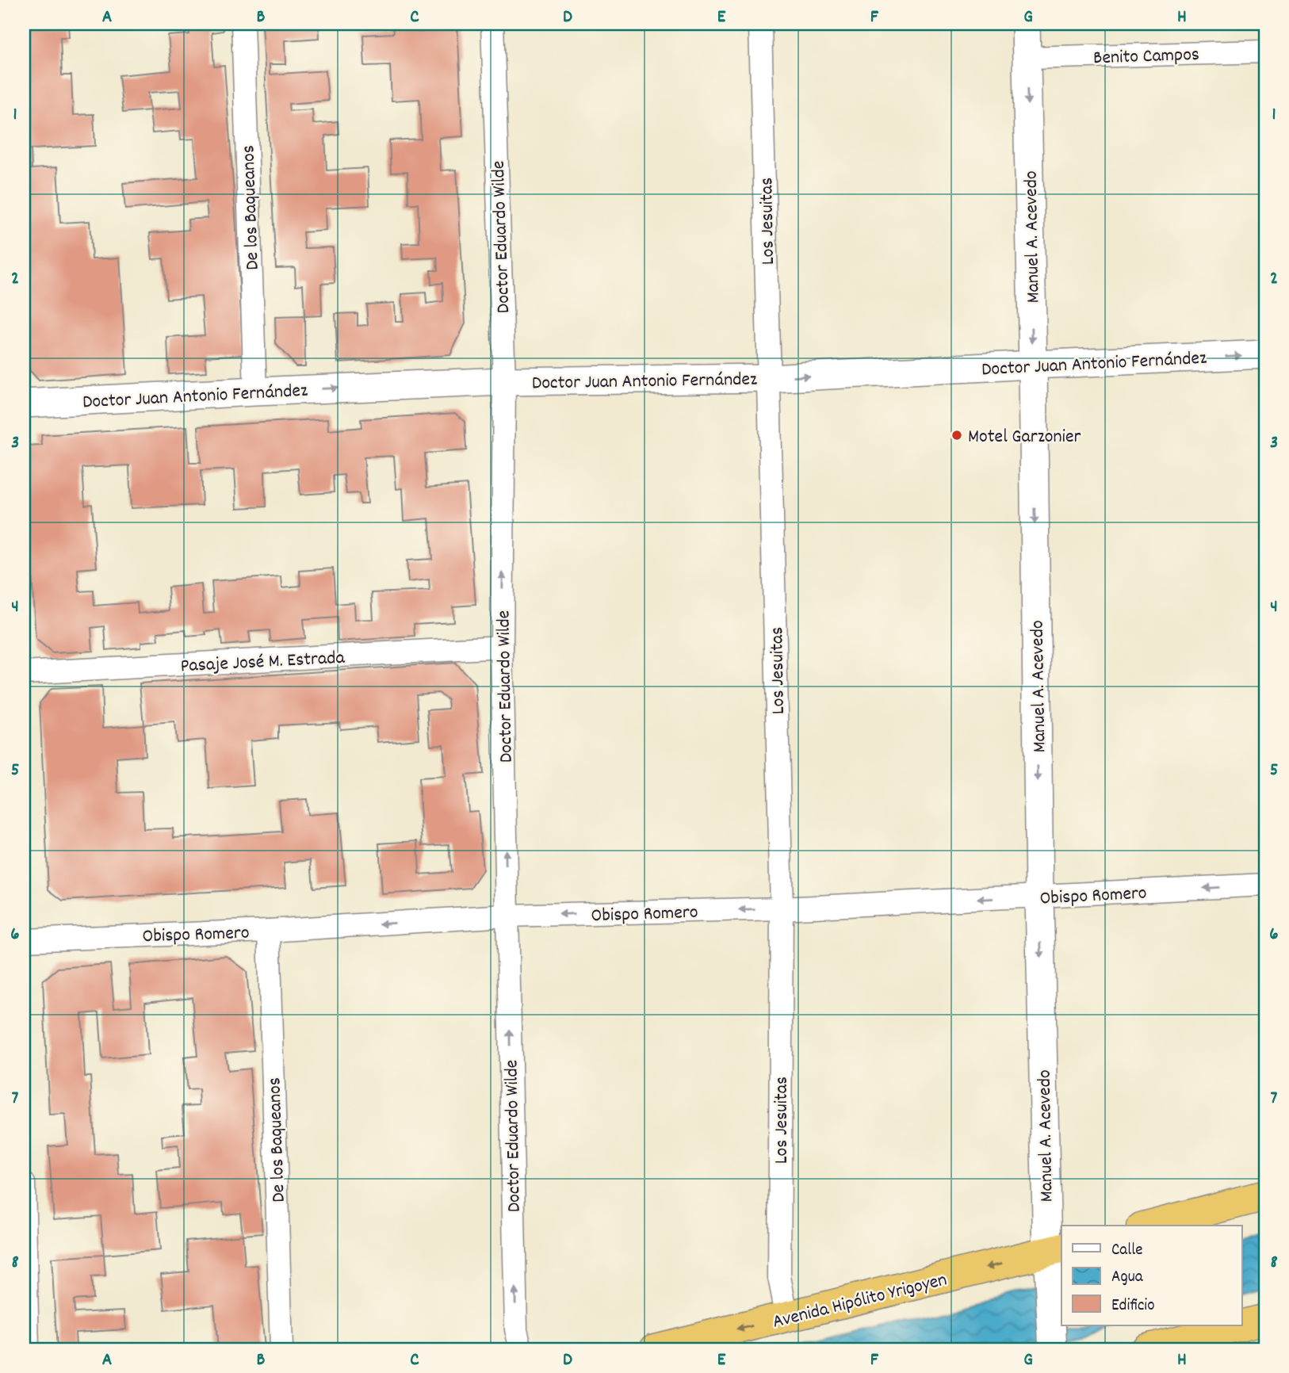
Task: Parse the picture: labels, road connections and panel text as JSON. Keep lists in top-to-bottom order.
{
  "streets": {
    "highway": ["Avenida Hipólito Yrigoyen"],
    "street": [
      "Benito Campos",
      "De los Baqueanos",
      "Los Jesuitas",
      "Doctor Eduardo Wilde",
      "Manuel A. Acevedo",
      "Doctor Juan Antonio Fernández",
      "Pasaje José M. Estrada",
      "Obispo Romero"
    ]
  },
  "crossings": [
    ["Benito Campos", "Manuel A. Acevedo"],
    ["De los Baqueanos", "Doctor Juan Antonio Fernández"],
    ["De los Baqueanos", "Obispo Romero"],
    ["Los Jesuitas", "Doctor Juan Antonio Fernández"],
    ["Los Jesuitas", "Obispo Romero"],
    ["Los Jesuitas", "Avenida Hipólito Yrigoyen"],
    ["Doctor Eduardo Wilde", "Doctor Juan Antonio Fernández"],
    ["Doctor Eduardo Wilde", "Pasaje José M. Estrada"],
    ["Doctor Eduardo Wilde", "Obispo Romero"],
    ["Manuel A. Acevedo", "Doctor Juan Antonio Fernández"],
    ["Manuel A. Acevedo", "Obispo Romero"],
    ["Manuel A. Acevedo", "Avenida Hipólito Yrigoyen"]
  ],
  "one_way": [
    "Doctor Eduardo Wilde",
    "Manuel A. Acevedo",
    "Doctor Juan Antonio Fernández",
    "Obispo Romero",
    "Avenida Hipólito Yrigoyen"
  ],
  "places": ["Motel Garzonier"],
  "legend": ["Calle", "Agua", "Edificio"],
  "grid": {
    "columns": [
      "A",
      "B",
      "C",
      "D",
      "E",
      "F",
      "G",
      "H"
    ],
    "rows": [
      "1",
      "2",
      "3",
      "4",
      "5",
      "6",
      "7",
      "8"
    ]
  }
}
